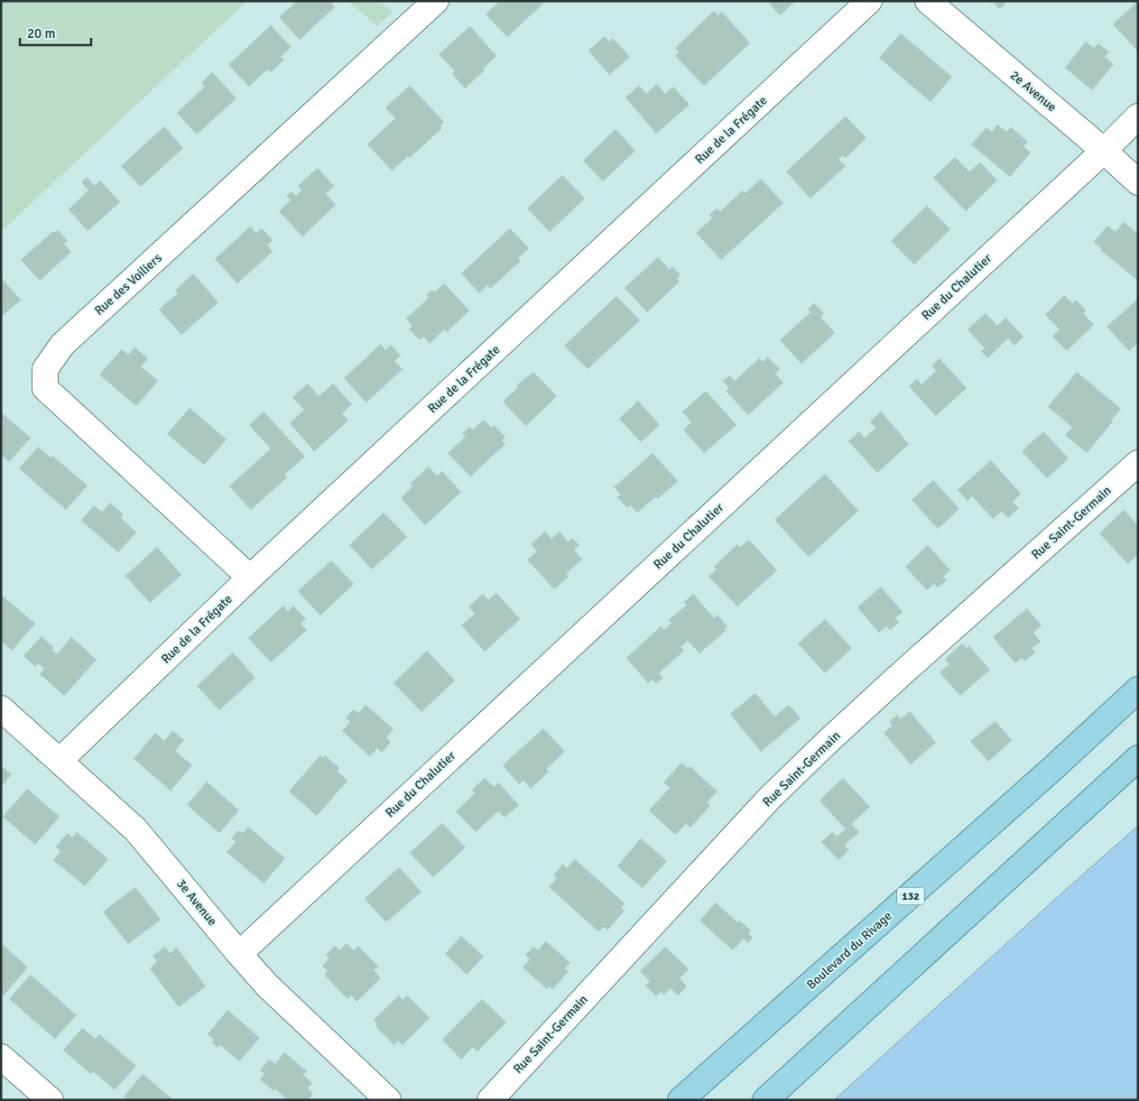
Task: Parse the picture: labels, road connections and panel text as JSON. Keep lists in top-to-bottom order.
{
  "streets": {
    "main road": ["132", "Boulevard du Rivage"],
    "street": [
      "2e Avenue",
      "Rue de la Frégate",
      "Rue des Voiliers",
      "Rue du Chalutier",
      "Rue Saint-Germain",
      "3e Avenue"
    ]
  },
  "crossings": [
    ["2e Avenue", "Rue du Chalutier"],
    ["Rue de la Frégate", "Rue des Voiliers"],
    ["Rue de la Frégate", "3e Avenue"],
    ["Rue du Chalutier", "3e Avenue"]
  ],
  "scale_bar": "20 m"
}
